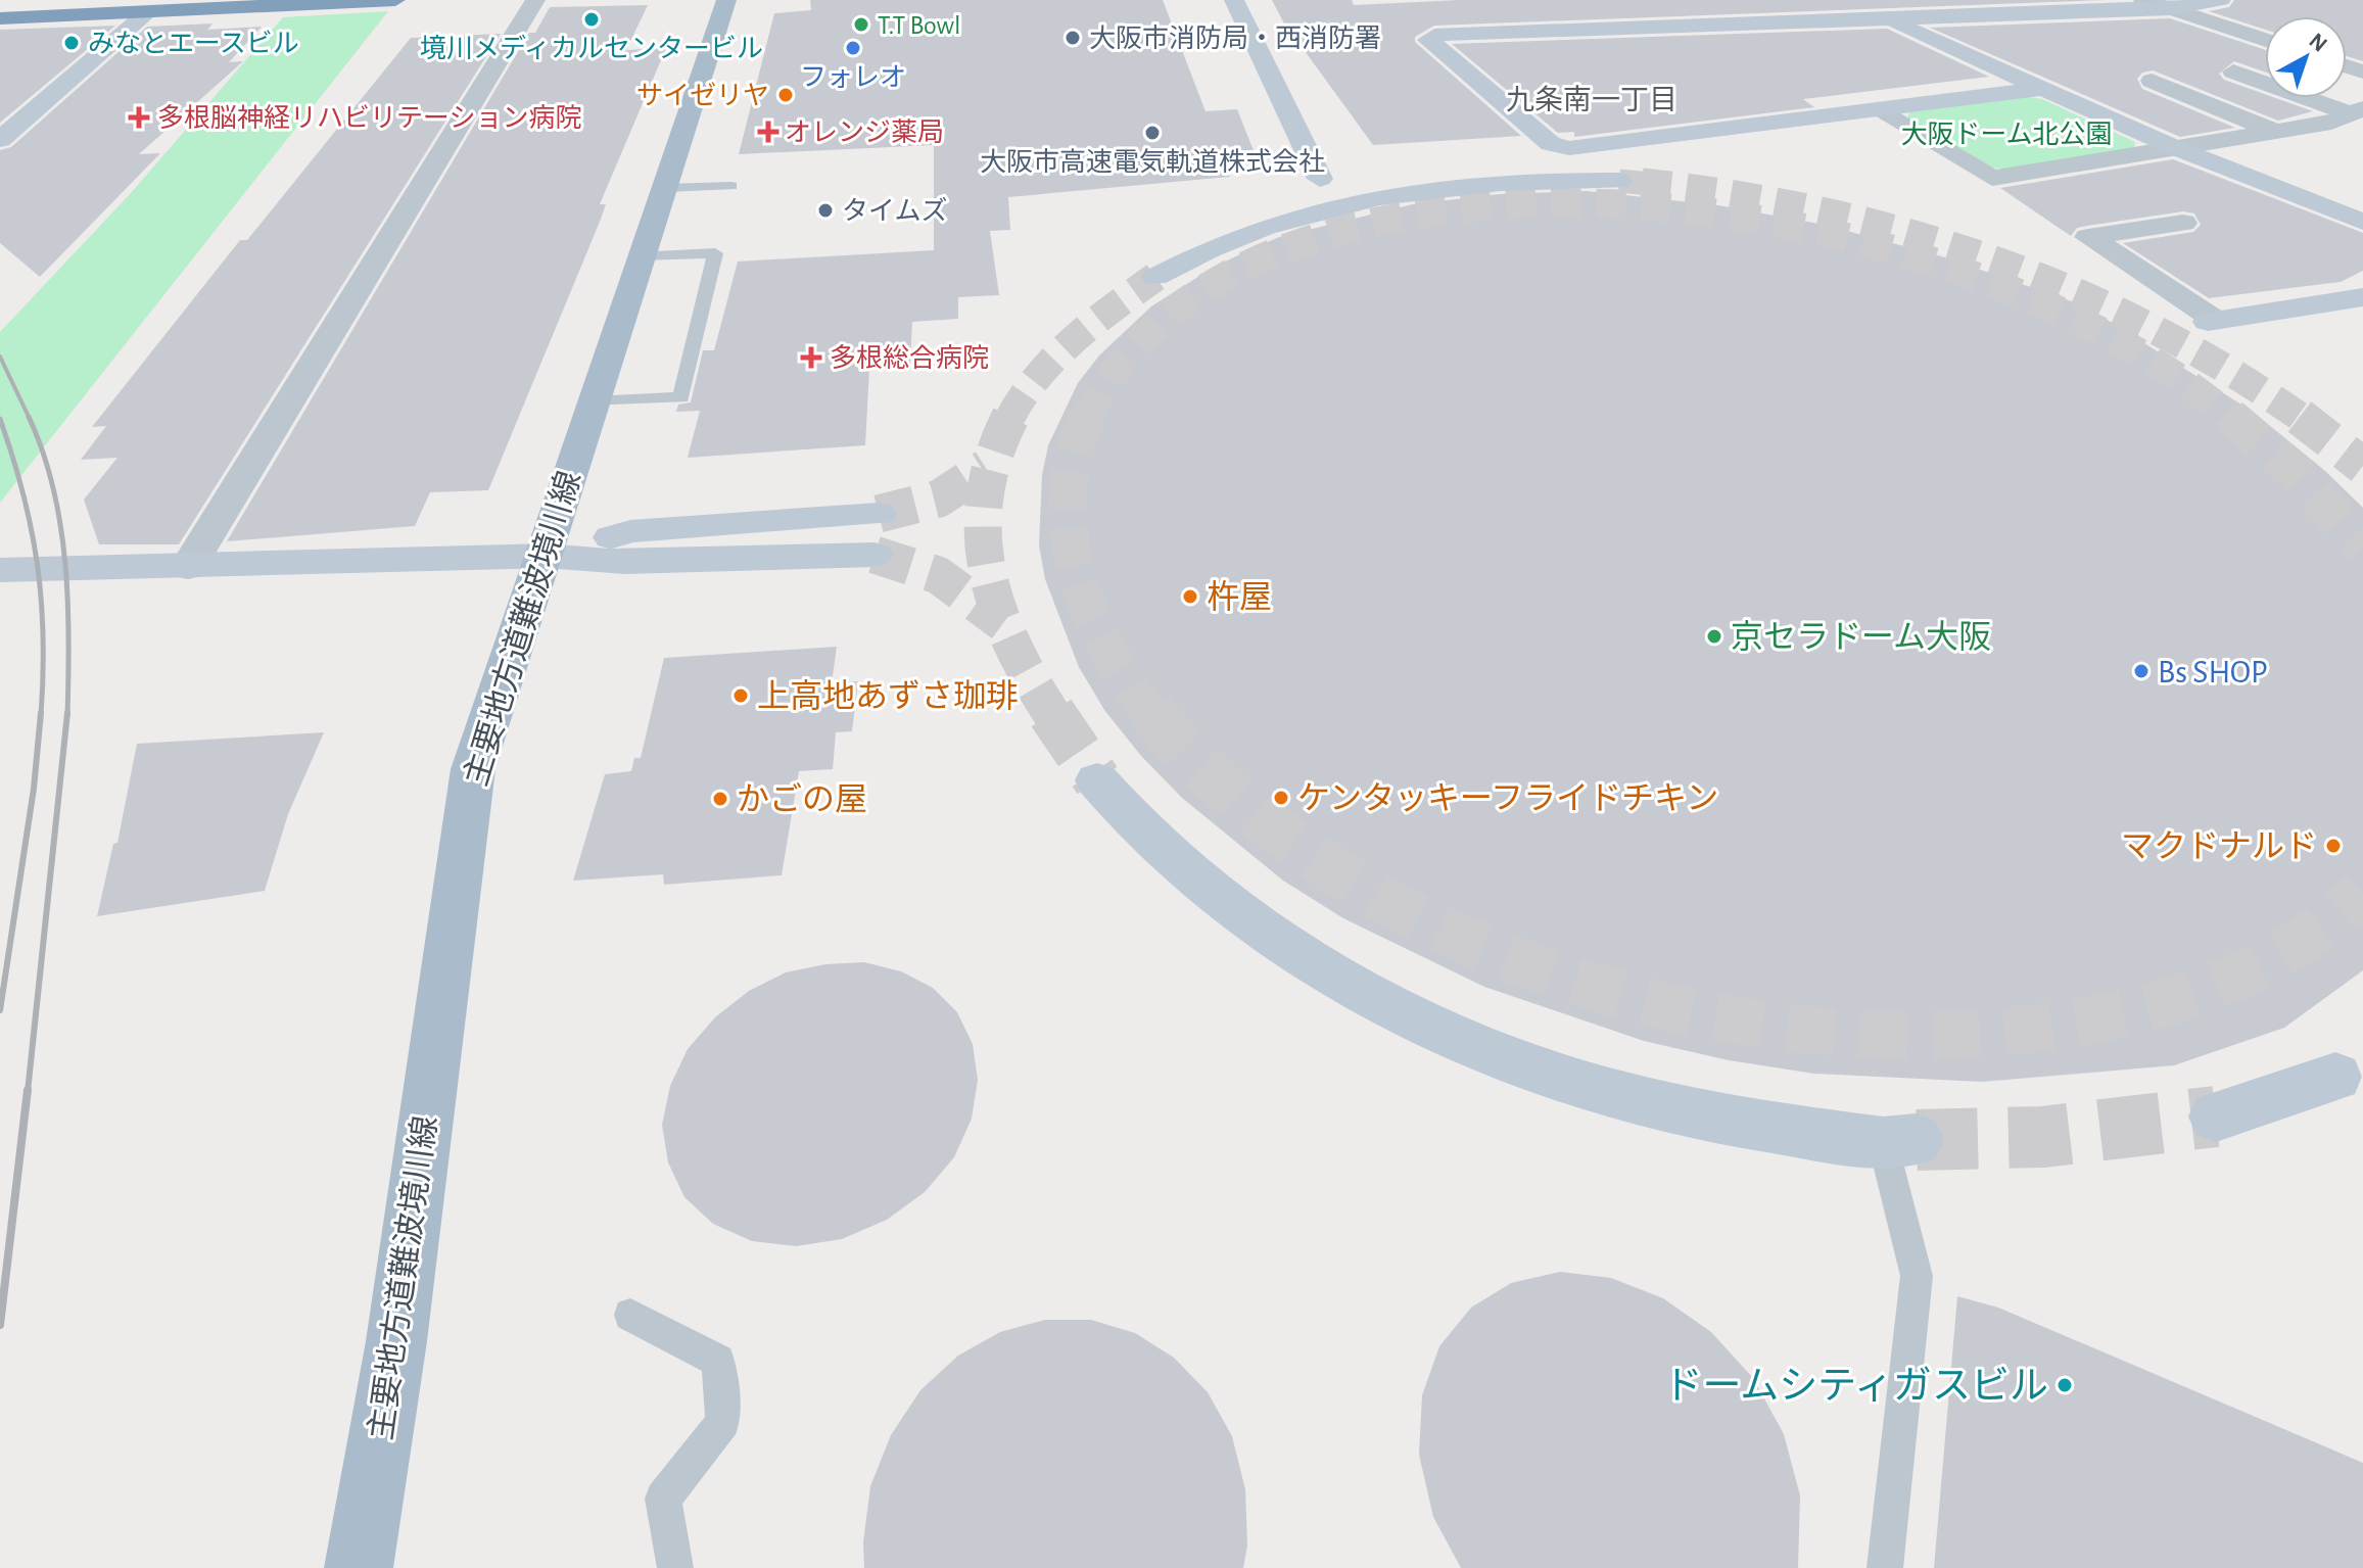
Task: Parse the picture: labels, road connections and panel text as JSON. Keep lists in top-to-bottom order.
{
  "streets": {
    "main road": ["主要地方道難波境川線"]
  },
  "districts": ["九条南一丁目"],
  "parks": ["大阪ドーム北公園"],
  "places": {
    "other": [
      "境川メディカルセンタービル",
      "T.T Bowl",
      "大阪市消防局・西消防署",
      "みなとエースビル",
      "フォレオ",
      "サイゼリヤ",
      "大阪市高速電気軌道株式会社",
      "タイムズ",
      "杵屋",
      "京セラドーム大阪",
      "Bs SHOP",
      "上高地あずさ珈琲",
      "ケンタッキーフライドチキン",
      "かごの屋",
      "マクドナルド",
      "ドームシティガスビル"
    ],
    "health": ["多根脳神経リハビリテーション病院", "オレンジ薬局", "多根総合病院"]
  },
  "north": "top right"
}
